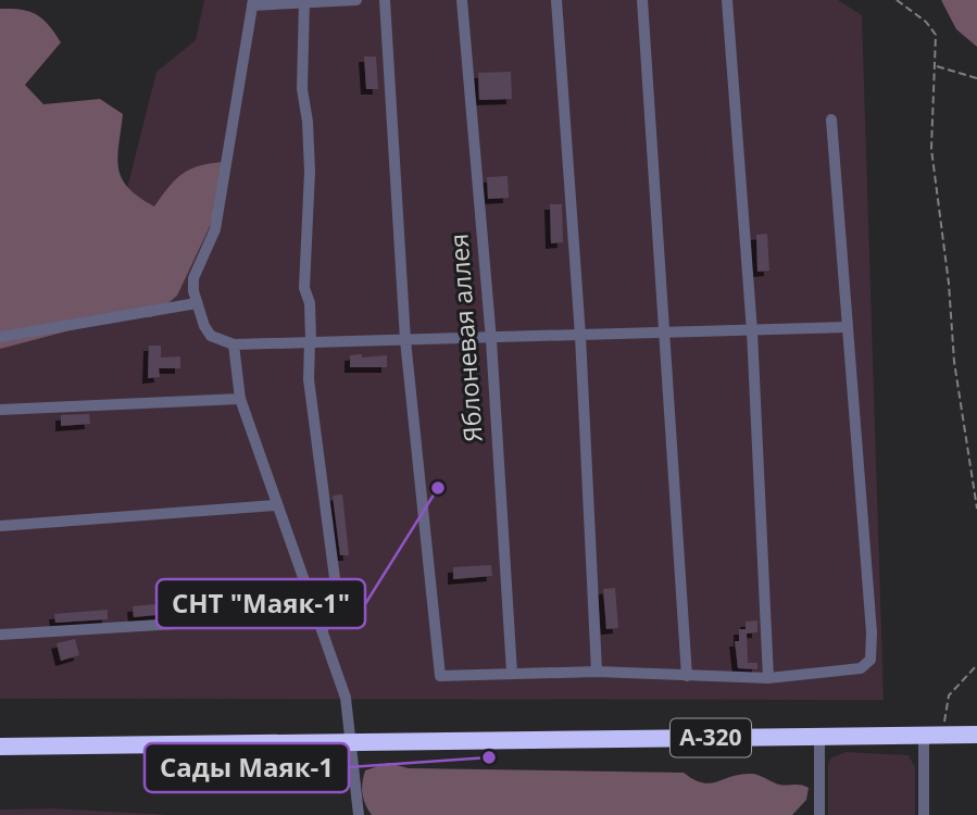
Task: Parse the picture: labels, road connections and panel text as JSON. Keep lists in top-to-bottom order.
{
  "streets": {
    "highway": ["А-320"],
    "lane": ["Яблоневая аллея"]
  },
  "places": ["СНТ \"Маяк-1\"", "Сады Маяк-1"]
}
